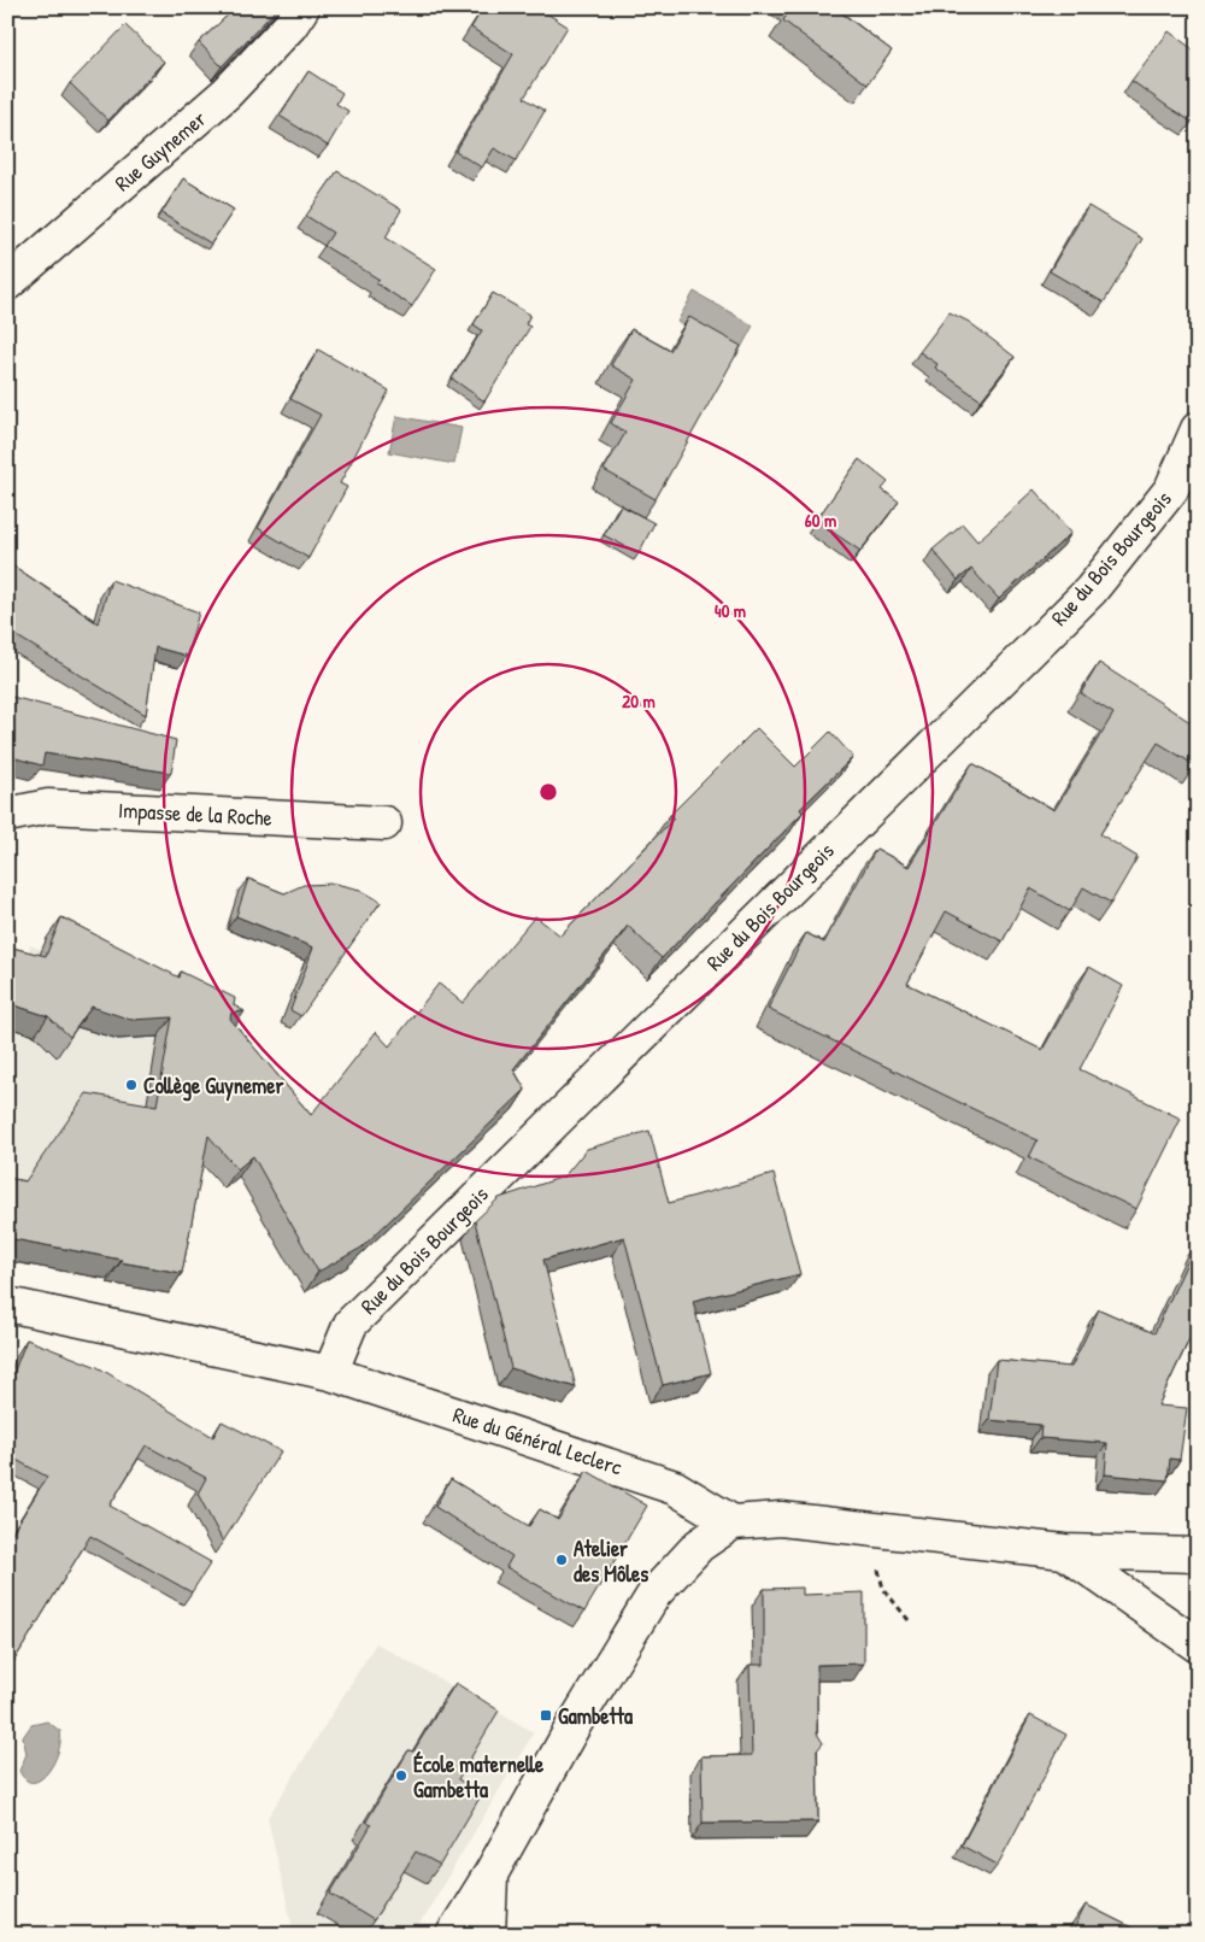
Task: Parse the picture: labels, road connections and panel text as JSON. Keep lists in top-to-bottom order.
{
  "streets": {
    "street": [
      "Rue Guynemer",
      "Rue du Bois Bourgeois",
      "Impasse de la Roche",
      "Rue du Général Leclerc"
    ]
  },
  "crossings": [
    ["Rue du Bois Bourgeois", "Rue du Général Leclerc"]
  ],
  "places": {
    "other": ["Collège Guynemer", "Atelier des Môles", "École maternelle Gambetta"],
    "transit": ["Gambetta"]
  },
  "rings": ["60 m", "40 m", "20 m"]
}
